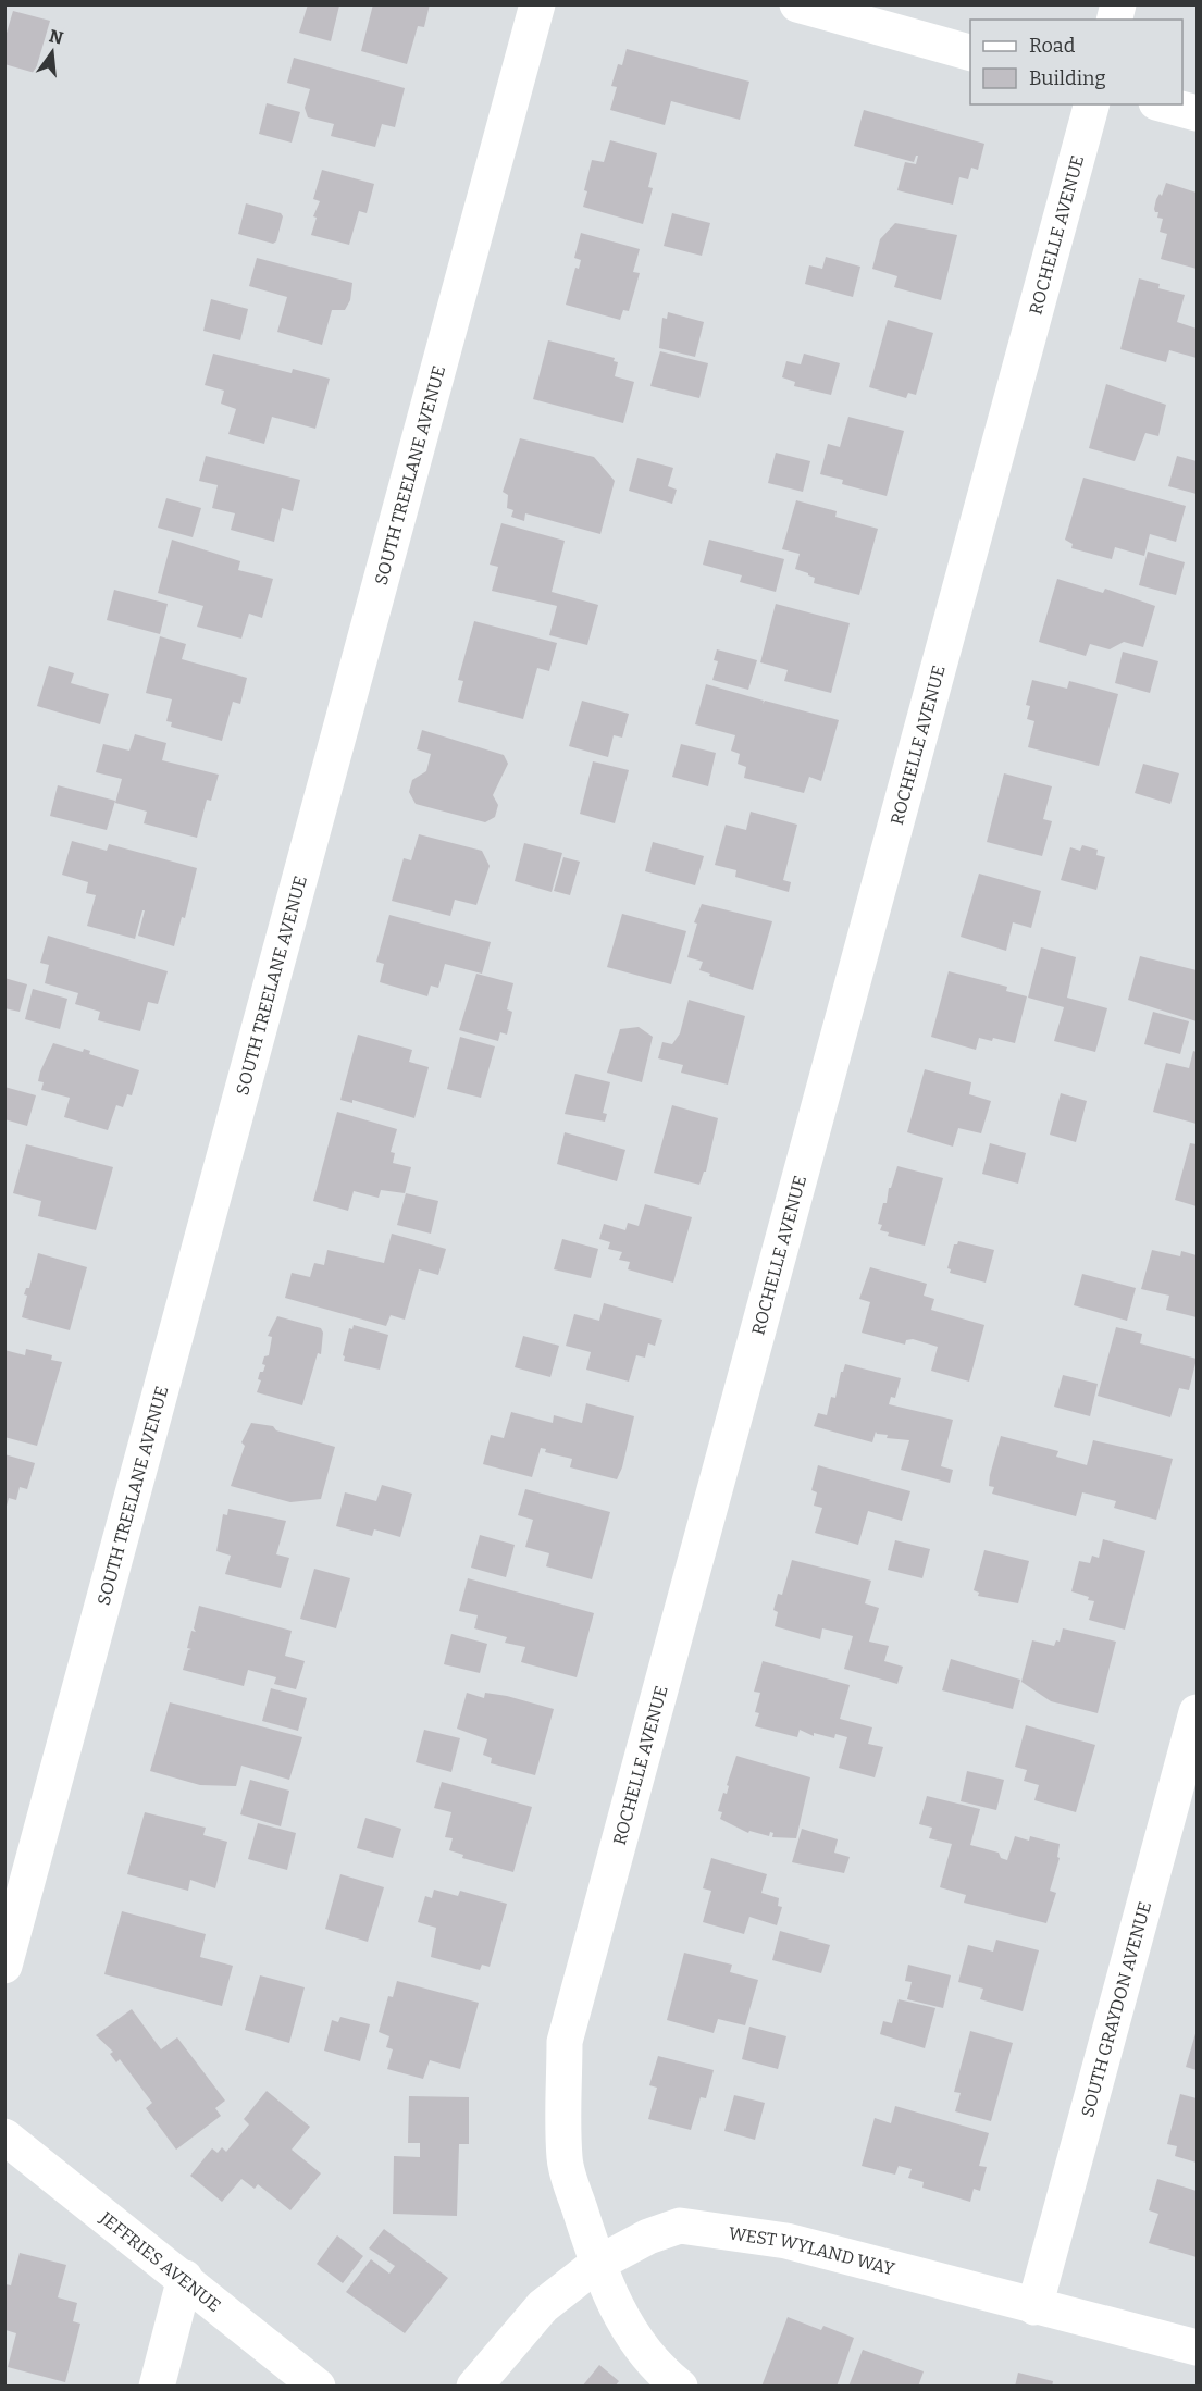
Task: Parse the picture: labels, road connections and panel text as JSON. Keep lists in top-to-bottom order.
{
  "streets": {
    "street": [
      "ROCHELLE AVENUE",
      "SOUTH TREELANE AVENUE",
      "SOUTH GRAYDON AVENUE",
      "WEST WYLAND WAY",
      "JEFFRIES AVENUE"
    ]
  },
  "crossings": [
    ["ROCHELLE AVENUE", "WEST WYLAND WAY"],
    ["SOUTH GRAYDON AVENUE", "WEST WYLAND WAY"]
  ],
  "legend": ["Road", "Building"],
  "north": "top"
}
